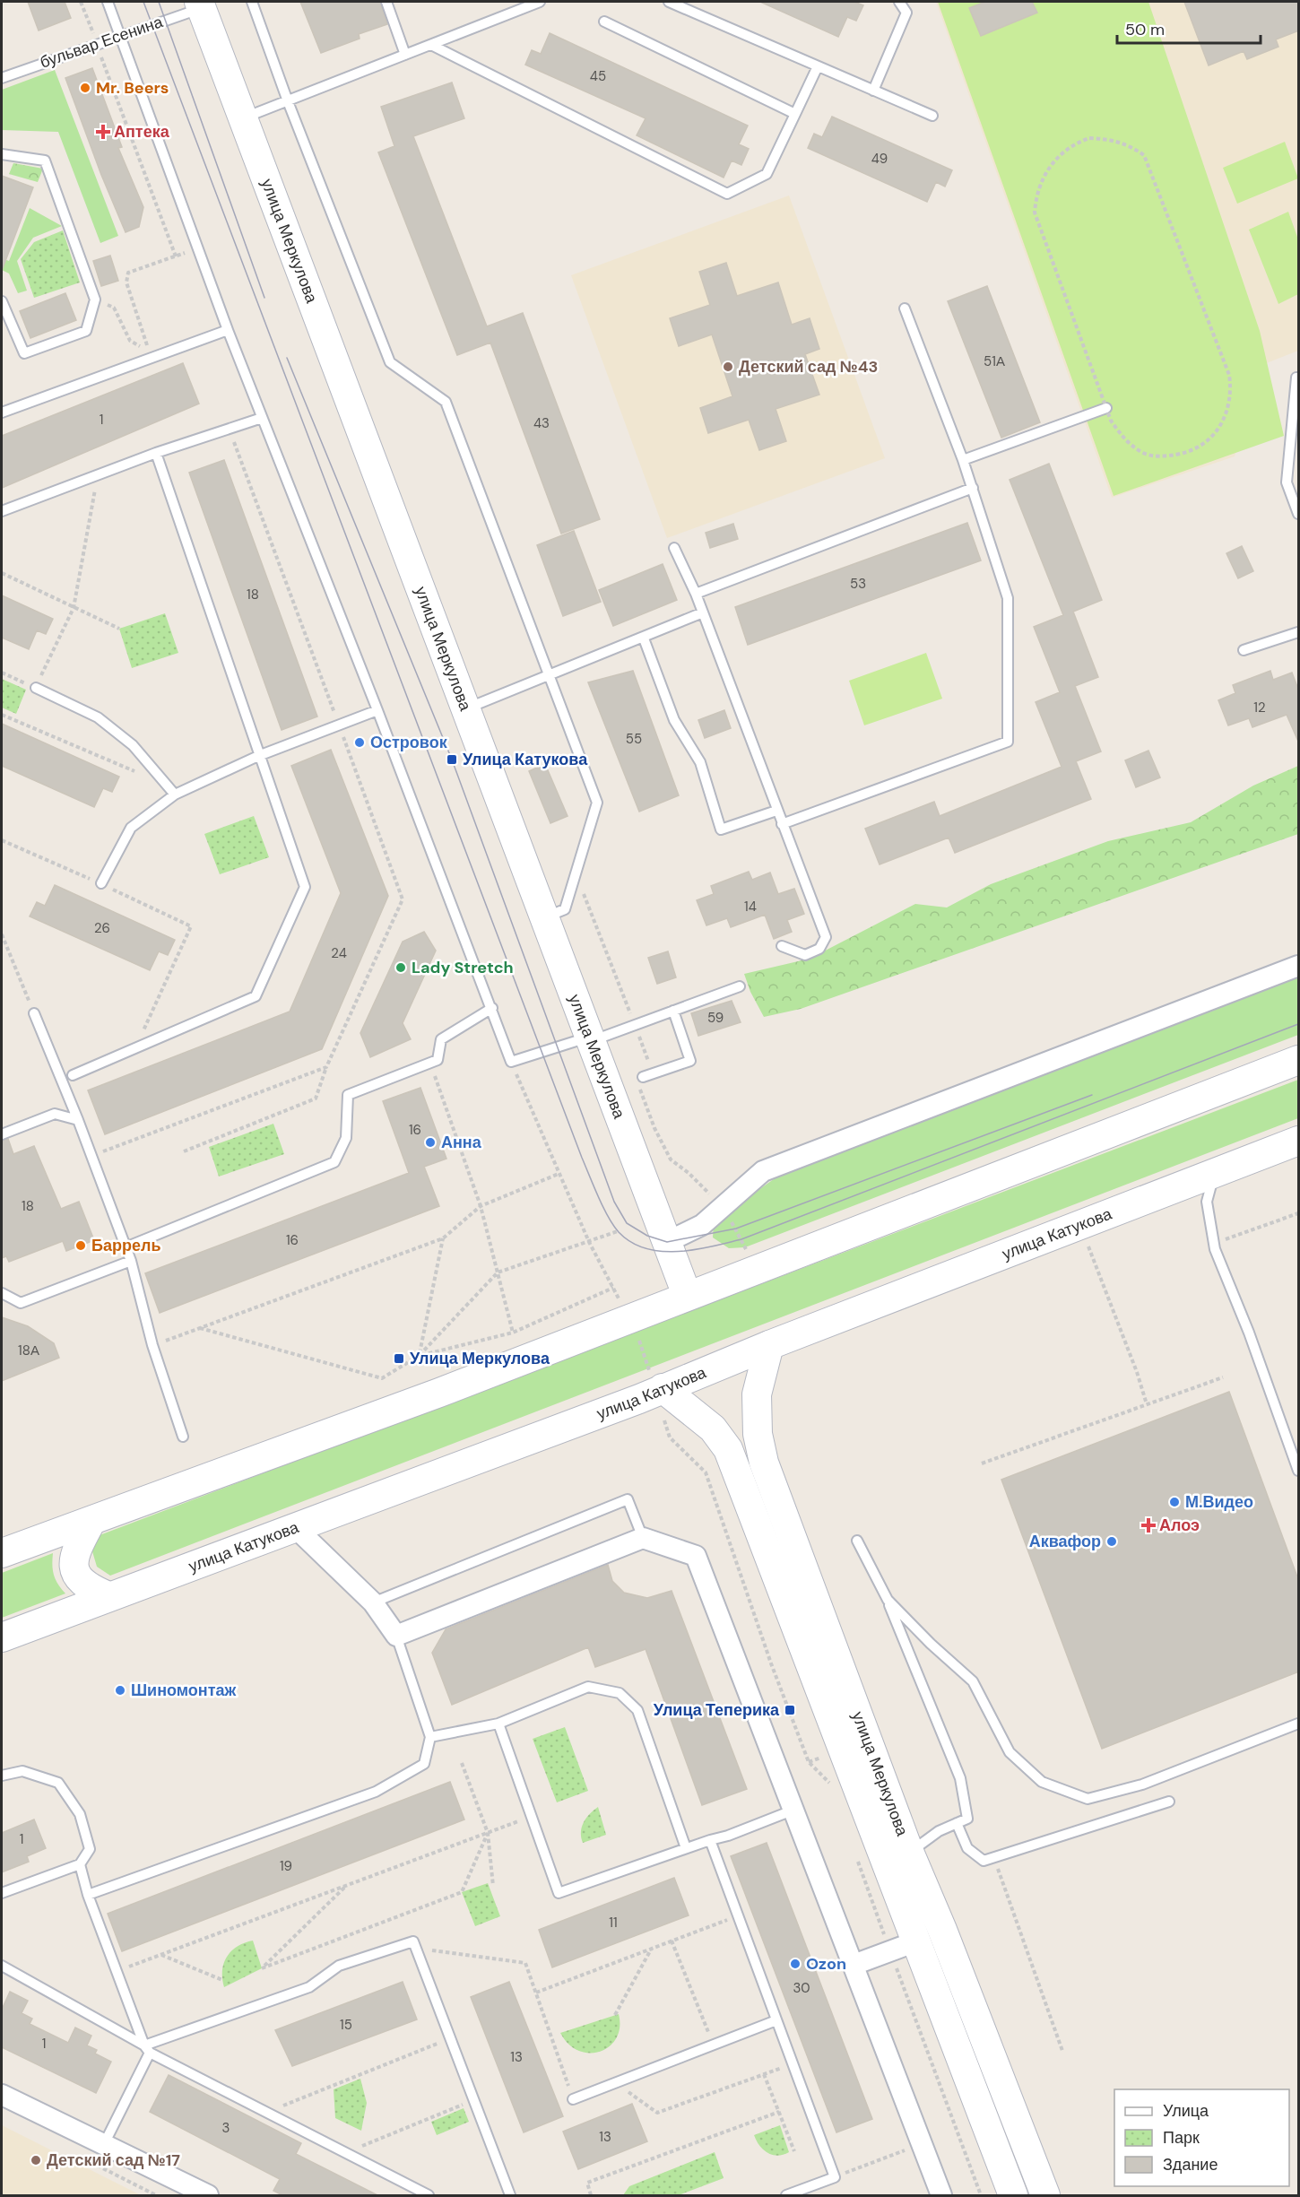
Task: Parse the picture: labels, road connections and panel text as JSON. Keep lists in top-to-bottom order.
{
  "streets": {
    "street": ["улица Меркулова", "улица Катукова"],
    "lane": ["бульвар Есенина"]
  },
  "crossings": [
    ["бульвар Есенина", "улица Меркулова"],
    ["улица Меркулова", "улица Катукова"]
  ],
  "places": {
    "other": [
      "Mr. Beers",
      "Детский сад №43",
      "Островок",
      "Lady Stretch",
      "Анна",
      "Баррель",
      "М.Видео",
      "Аквафор",
      "Шиномонтаж",
      "Ozon",
      "Детский сад №17"
    ],
    "health": ["Аптека", "Алоэ"],
    "transit": ["Улица Катукова", "Улица Меркулова", "Улица Теперика"]
  },
  "house_numbers": [
    "45",
    "49",
    "51А",
    "1",
    "43",
    "53",
    "18",
    "12",
    "55",
    "14",
    "26",
    "24",
    "59",
    "16",
    "18",
    "16",
    "18А",
    "1",
    "19",
    "11",
    "30",
    "15",
    "1",
    "13",
    "3",
    "13"
  ],
  "legend": ["Улица", "Парк", "Здание"],
  "scale_bar": "50 m"
}
